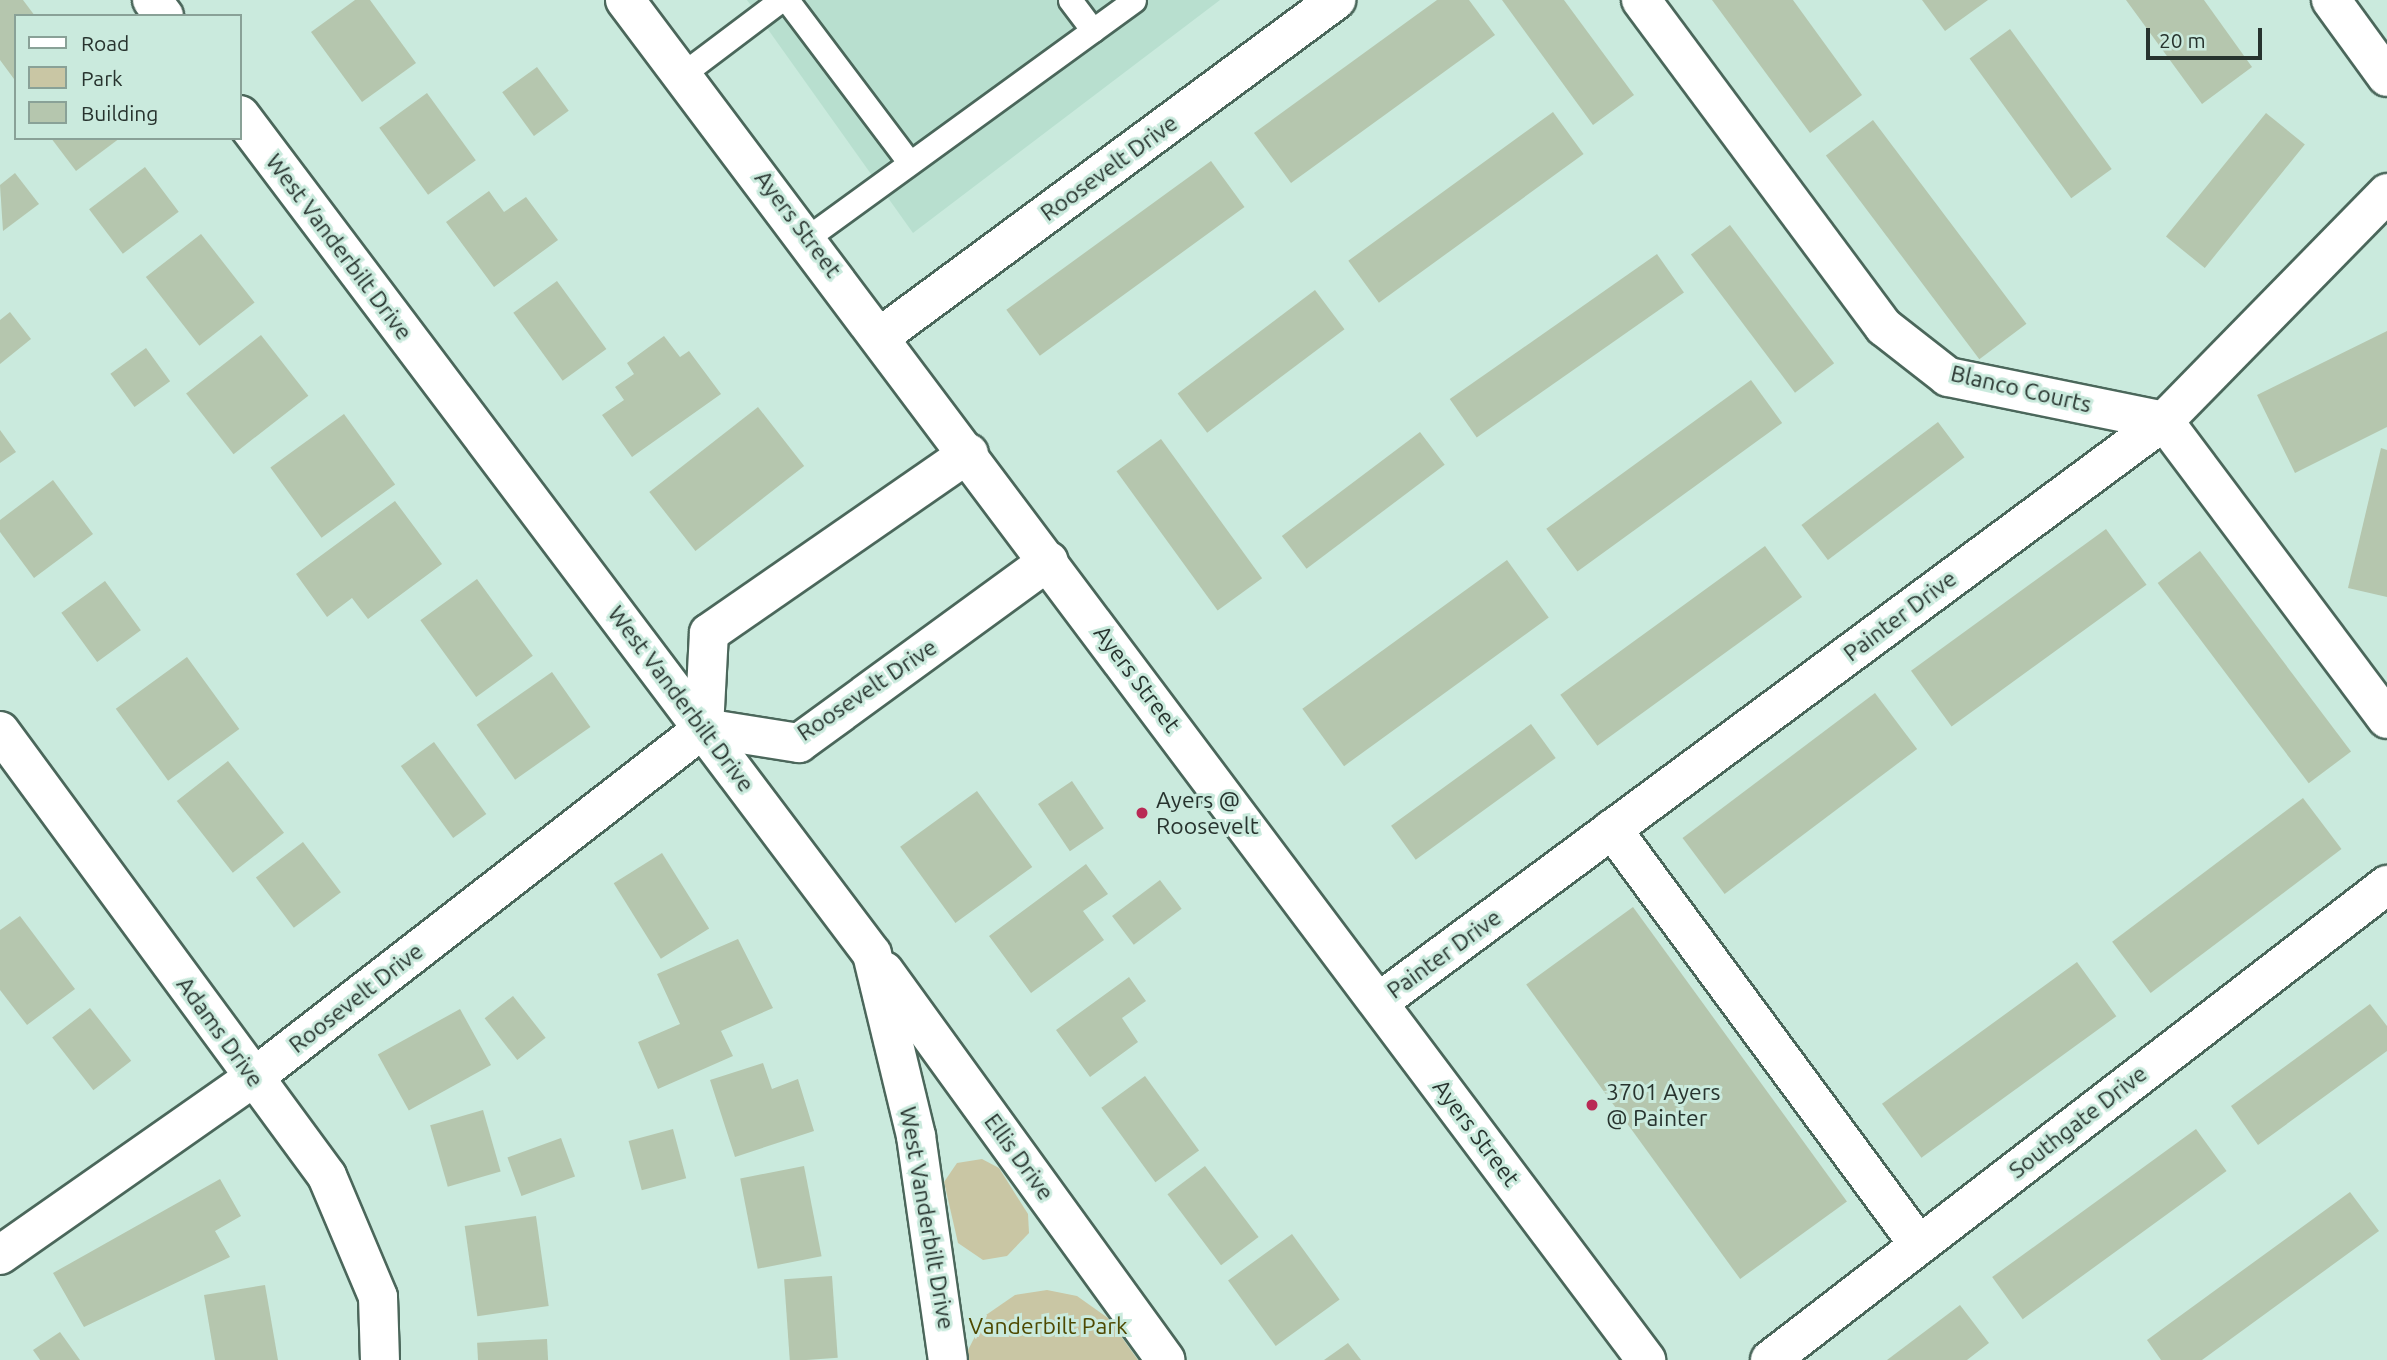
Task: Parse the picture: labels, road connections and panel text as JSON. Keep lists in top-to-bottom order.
{
  "streets": {
    "street": [
      "Roosevelt Drive",
      "Ayers Street",
      "West Vanderbilt Drive",
      "Blanco Courts",
      "Painter Drive",
      "Adams Drive",
      "Southgate Drive",
      "Ellis Drive"
    ]
  },
  "crossings": [
    ["Roosevelt Drive", "Ayers Street"],
    ["Roosevelt Drive", "West Vanderbilt Drive"],
    ["Roosevelt Drive", "Adams Drive"],
    ["Ayers Street", "Painter Drive"],
    ["West Vanderbilt Drive", "Ellis Drive"],
    ["Blanco Courts", "Painter Drive"]
  ],
  "parks": ["Vanderbilt Park"],
  "places": ["Ayers @ Roosevelt", "3701 Ayers @ Painter"],
  "legend": ["Road", "Park", "Building"],
  "scale_bar": "20 m"
}
